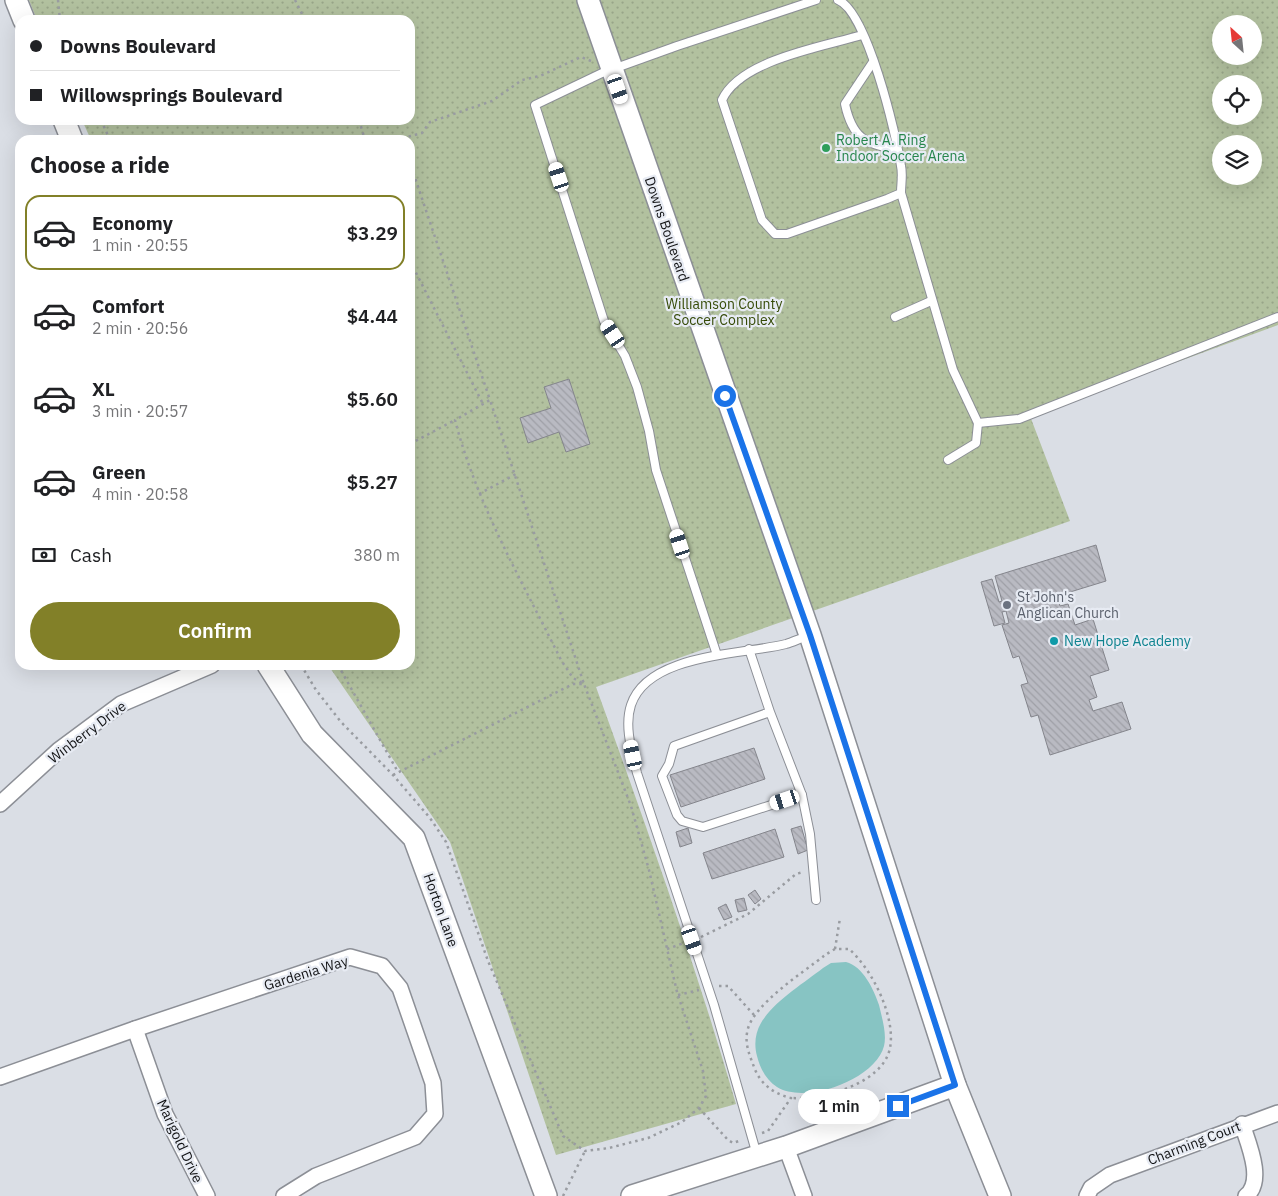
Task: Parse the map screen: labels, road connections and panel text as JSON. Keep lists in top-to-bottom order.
{
  "streets": {
    "street": [
      "Downs Boulevard",
      "Winberry Drive",
      "Horton Lane",
      "Gardenia Way",
      "Marigold Drive",
      "Charming Court"
    ]
  },
  "crossings": [
    ["Gardenia Way", "Marigold Drive"]
  ],
  "parks": ["Williamson County Soccer Complex"],
  "places": ["Robert A. Ring Indoor Soccer Arena", "St John's Anglican Church", "New Hope Academy"],
  "north": "top left",
  "page": {
    "banner": ["Downs Boulevard", "Willowsprings Boulevard"],
    "heading": "Choose a ride",
    "list": [
      {
        "name": "Economy",
        "note": "1 min · 20:55",
        "value": "$3.29"
      },
      {
        "name": "Comfort",
        "note": "2 min · 20:56",
        "value": "$4.44"
      },
      {
        "name": "XL",
        "note": "3 min · 20:57",
        "value": "$5.60"
      },
      {
        "name": "Green",
        "note": "4 min · 20:58",
        "value": "$5.27"
      }
    ],
    "pay": ["Cash", "380 m"],
    "buttons": "Confirm",
    "bubble": "1 min"
  }
}
